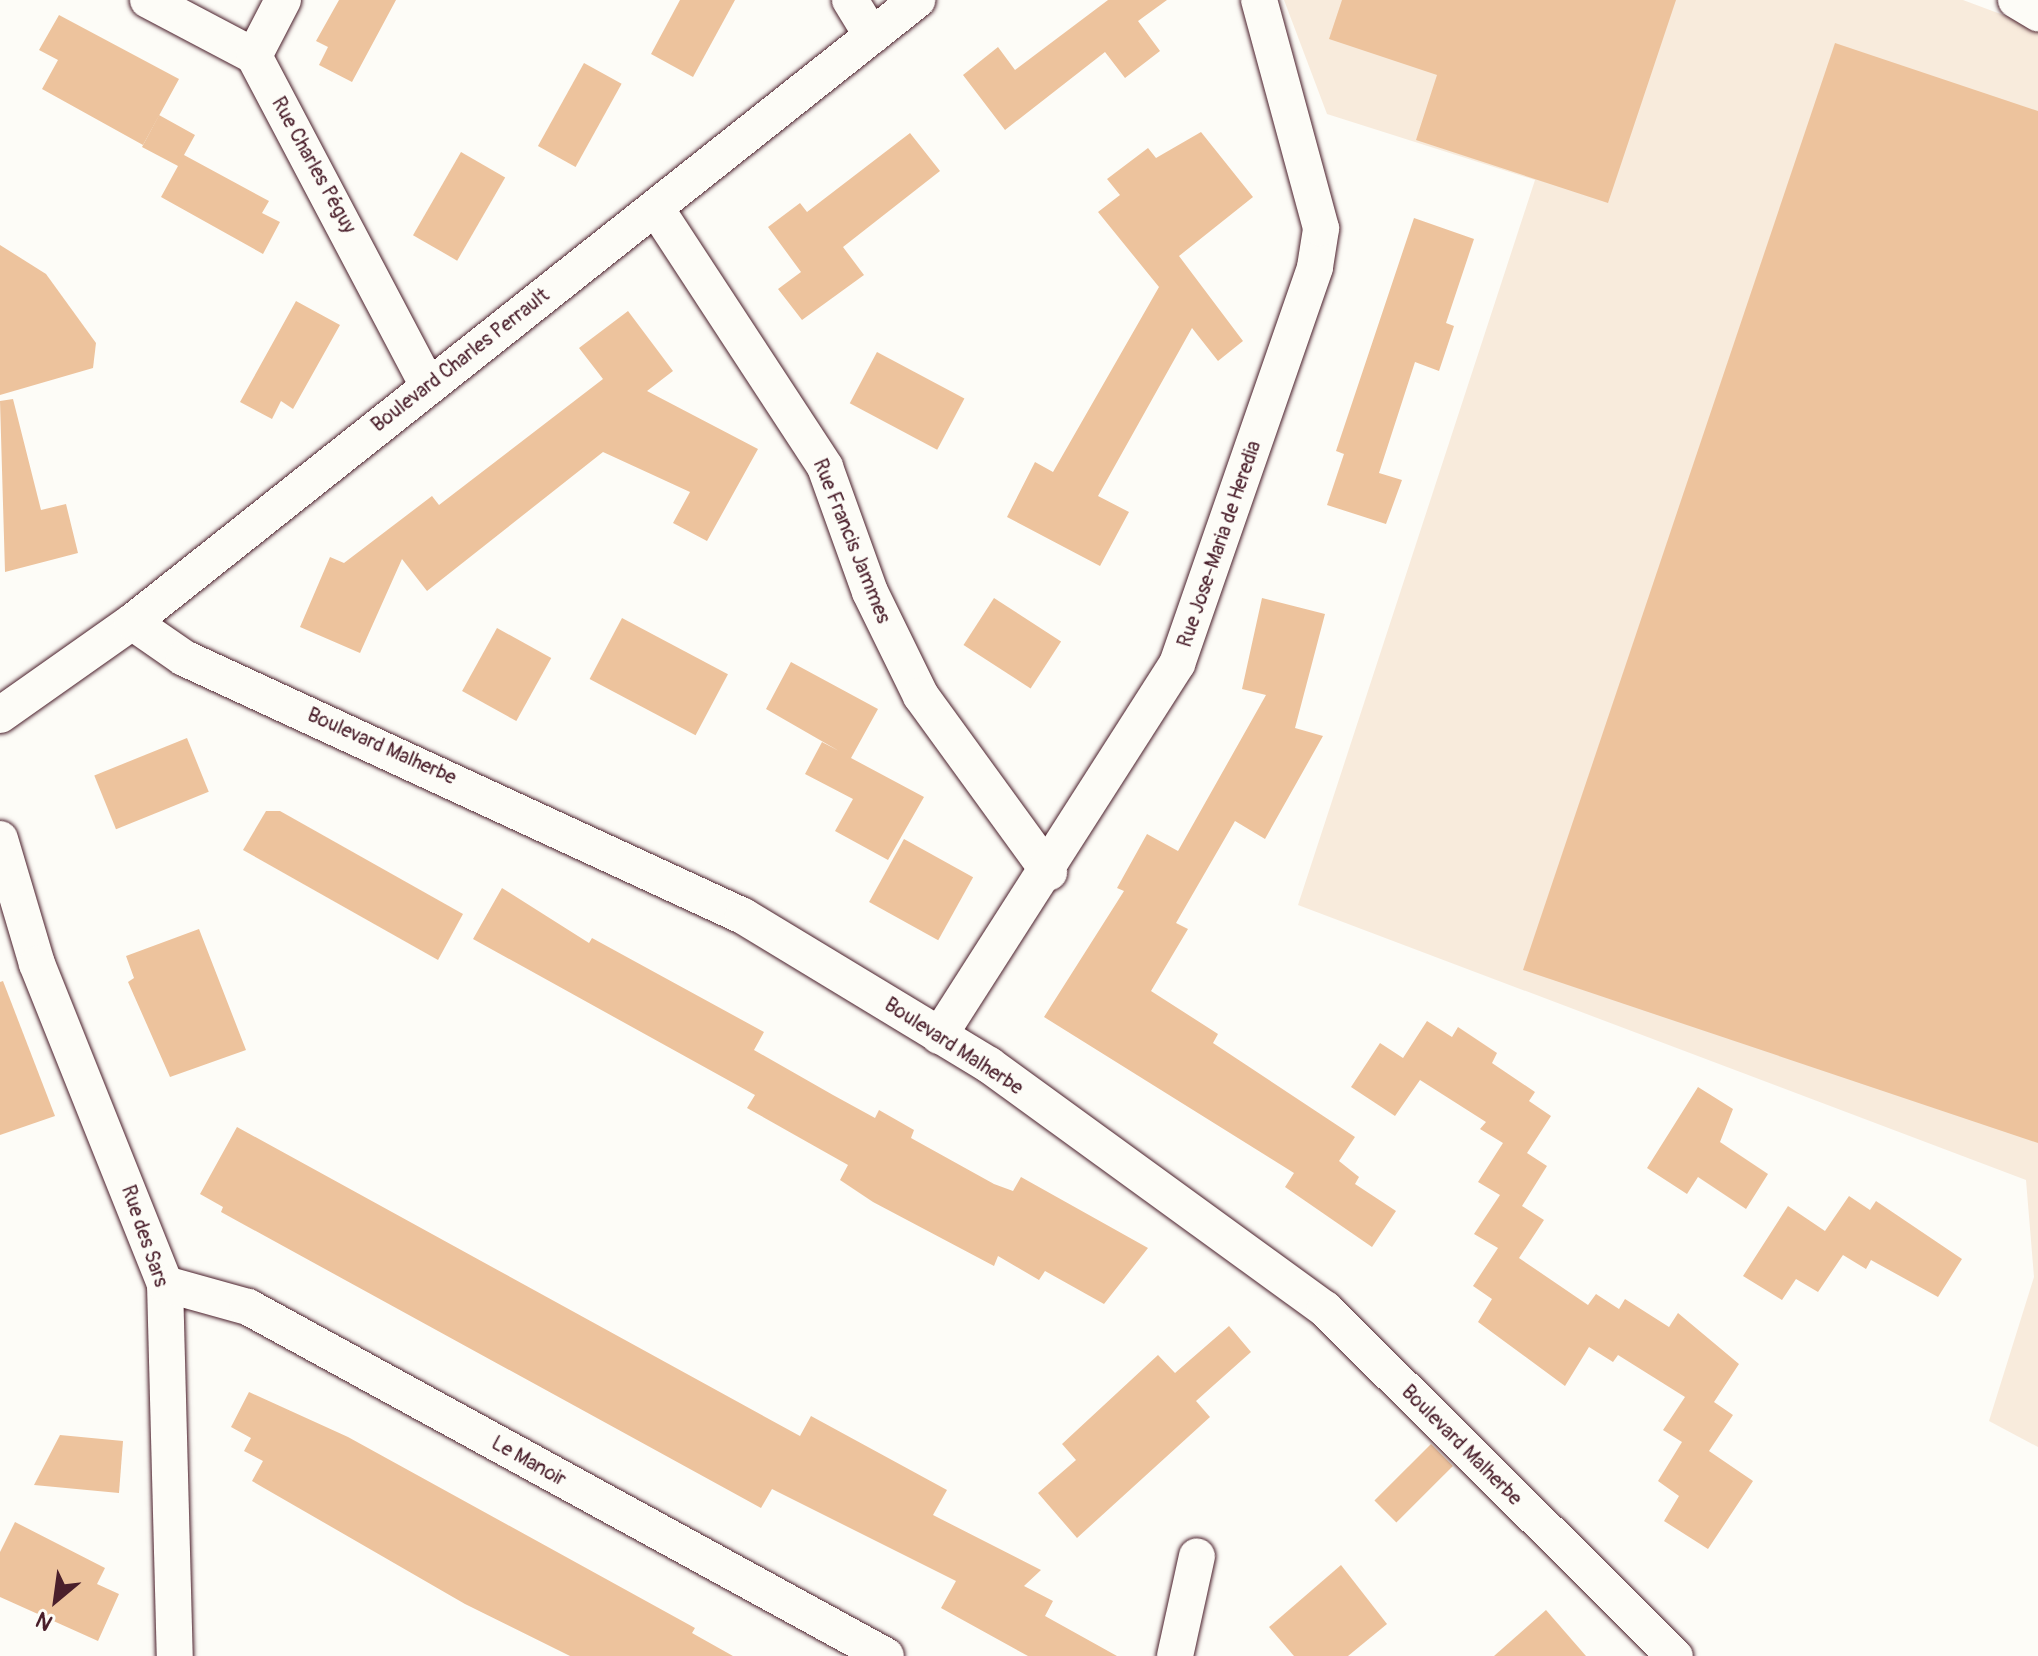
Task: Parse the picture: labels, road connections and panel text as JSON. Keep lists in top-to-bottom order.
{
  "streets": {
    "street": [
      "Rue Charles Péguy",
      "Boulevard Charles Perrault",
      "Rue Francis Jammes",
      "Rue Jose-Maria de Heredia",
      "Boulevard Malherbe",
      "Rue des Sars",
      "Le Manoir"
    ]
  },
  "crossings": [
    ["Rue Charles Péguy", "Boulevard Charles Perrault"],
    ["Boulevard Charles Perrault", "Rue Francis Jammes"],
    ["Boulevard Charles Perrault", "Boulevard Malherbe"],
    ["Rue Francis Jammes", "Rue Jose-Maria de Heredia"],
    ["Rue Jose-Maria de Heredia", "Boulevard Malherbe"],
    ["Rue des Sars", "Le Manoir"]
  ],
  "north": "bottom left"
}
